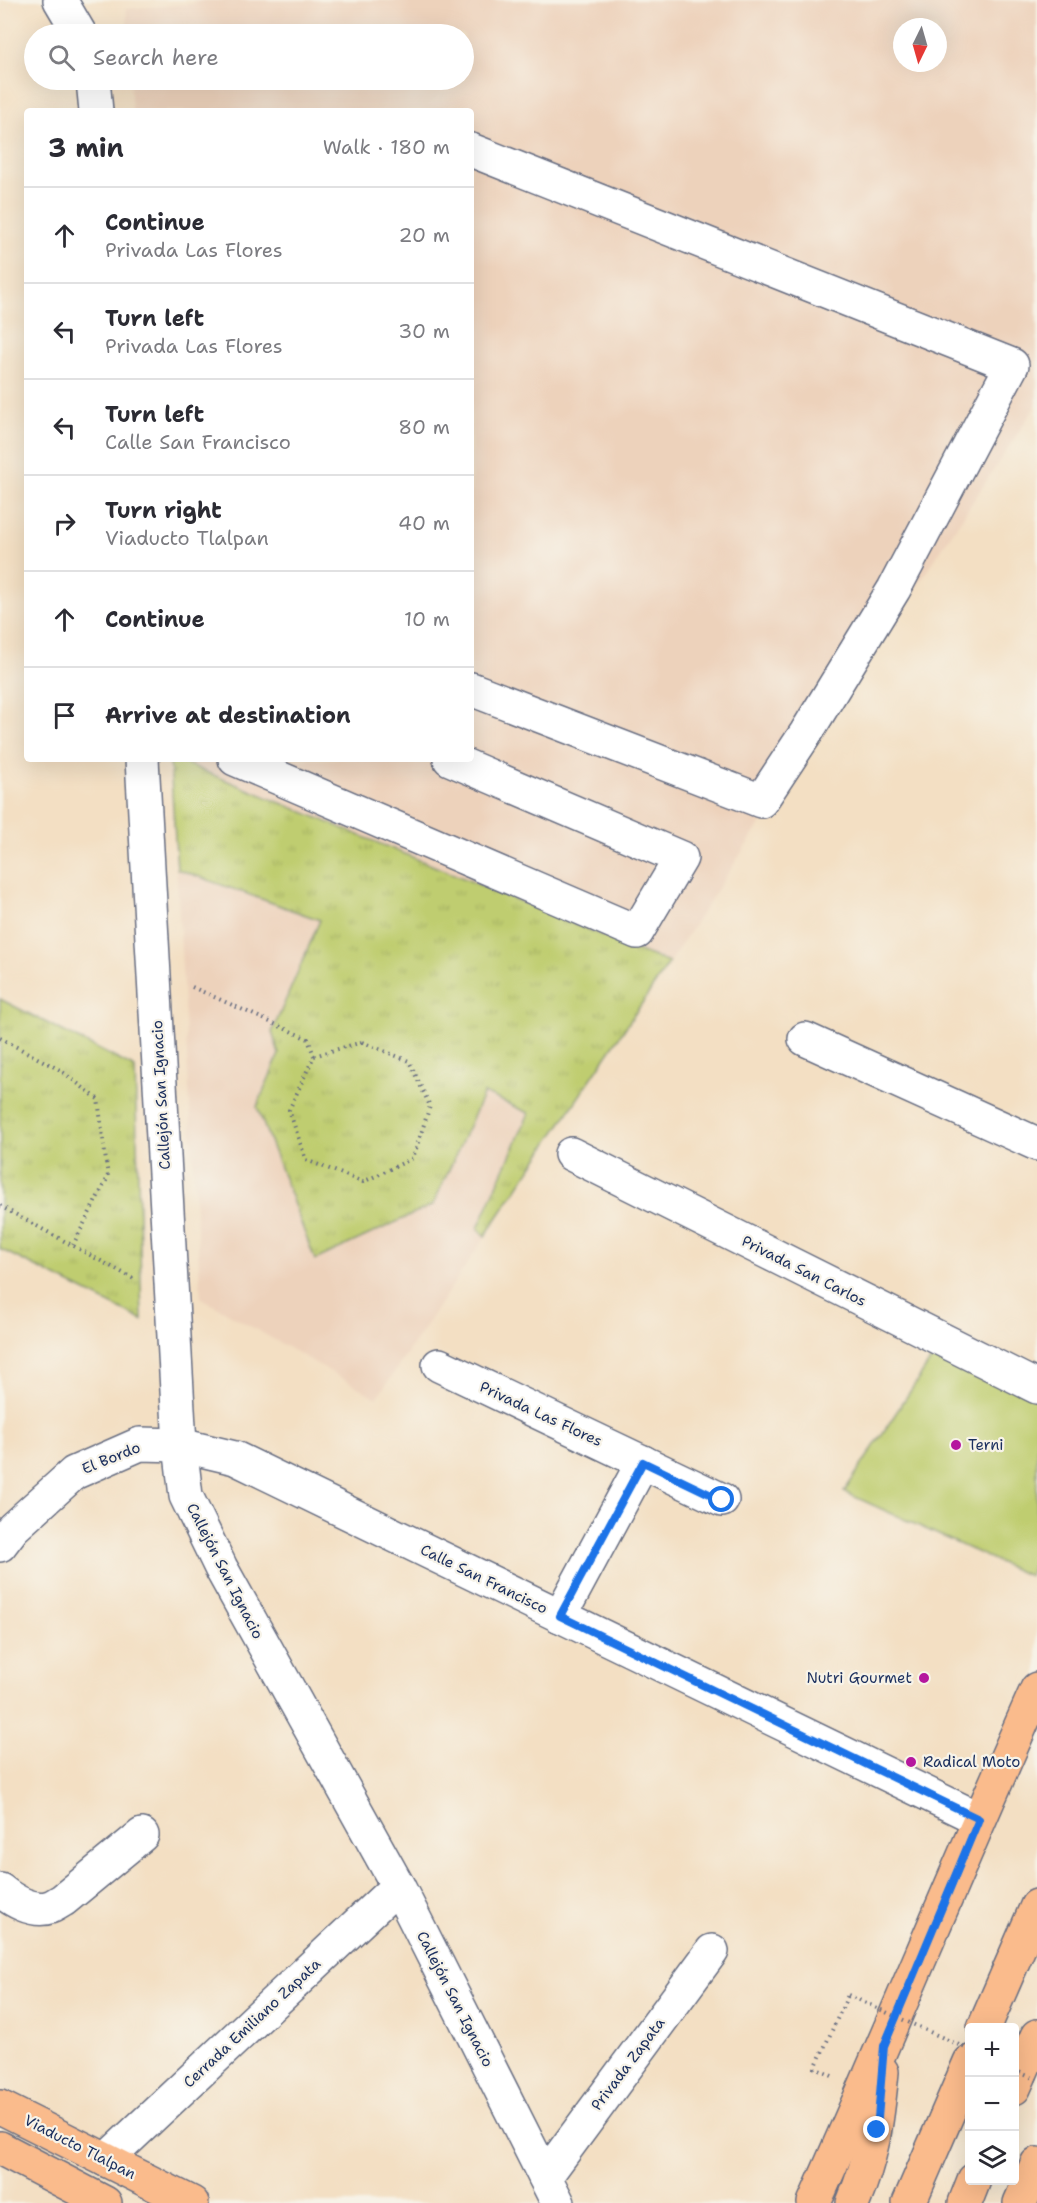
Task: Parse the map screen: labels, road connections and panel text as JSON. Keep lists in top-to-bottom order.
{
  "streets": {
    "main road": ["Viaducto Tlalpan"],
    "street": [
      "Callejón San Ignacio",
      "Privada San Carlos",
      "Privada Las Flores",
      "El Bordo",
      "Calle San Francisco",
      "Cerrada Emiliano Zapata",
      "Privada Zapata"
    ]
  },
  "crossings": [
    ["Callejón San Ignacio", "El Bordo"],
    ["Callejón San Ignacio", "Calle San Francisco"],
    ["Callejón San Ignacio", "Cerrada Emiliano Zapata"],
    ["Callejón San Ignacio", "Privada Zapata"],
    ["El Bordo", "Calle San Francisco"],
    ["Cerrada Emiliano Zapata", "Viaducto Tlalpan"]
  ],
  "places": ["Terni", "Nutri Gourmet", "Radical Moto"],
  "north": "bottom",
  "page": {
    "search": "Search here",
    "heading": ["3 min", "Walk · 180 m"],
    "list": [
      ["Continue", "Privada Las Flores", "20 m"],
      ["Turn left", "Privada Las Flores", "30 m"],
      ["Turn left", "Calle San Francisco", "80 m"],
      ["Turn right", "Viaducto Tlalpan", "40 m"],
      ["Continue", "10 m"],
      "Arrive at destination"
    ],
    "map_buttons": ["+", "−"]
  }
}
